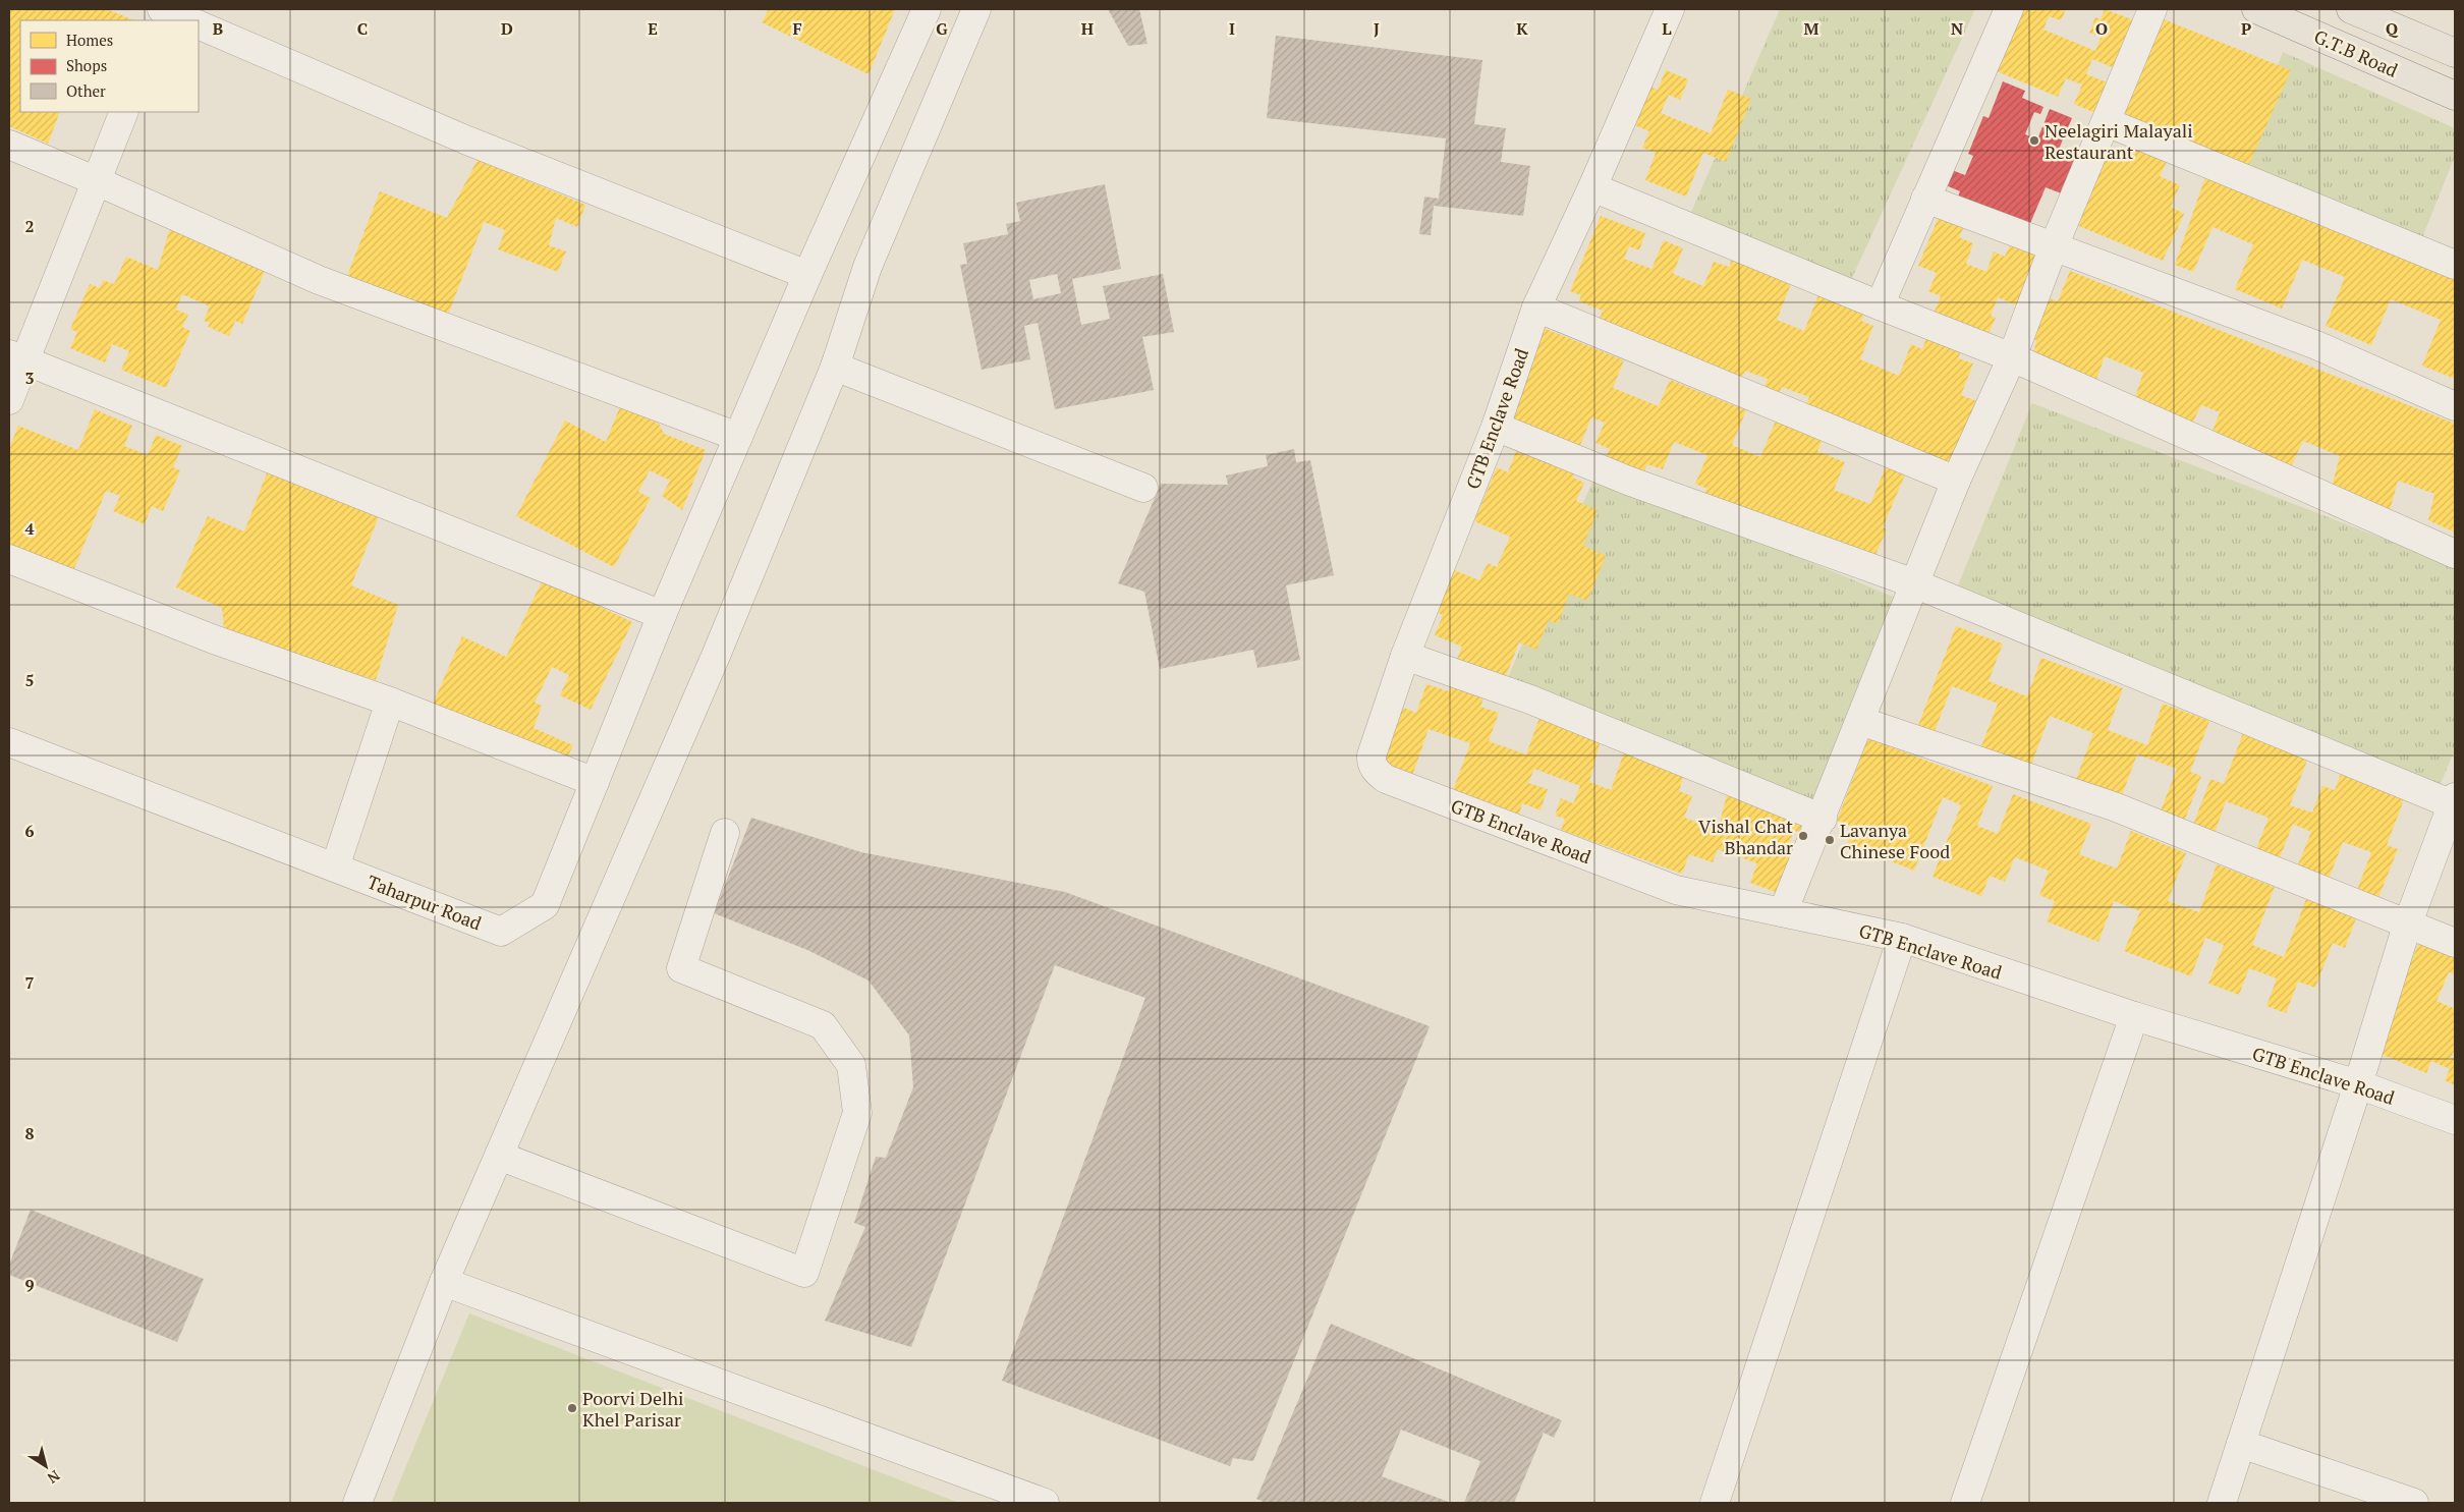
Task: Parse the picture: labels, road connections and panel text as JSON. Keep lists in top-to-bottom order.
{
  "streets": {
    "main road": ["G.T.B Road"],
    "street": ["GTB Enclave Road", "Taharpur Road"]
  },
  "places": [
    "Neelagiri Malayali Restaurant",
    "Vishal Chat Bhandar",
    "Lavanya Chinese Food",
    "Poorvi Delhi Khel Parisar"
  ],
  "legend": ["Homes", "Shops", "Other"],
  "north": "bottom right",
  "grid": {
    "columns": [
      "B",
      "C",
      "D",
      "E",
      "F",
      "G",
      "H",
      "I",
      "J",
      "K",
      "L",
      "M",
      "N",
      "O",
      "P",
      "Q"
    ],
    "rows": [
      "2",
      "3",
      "4",
      "5",
      "6",
      "7",
      "8",
      "9"
    ]
  }
}
